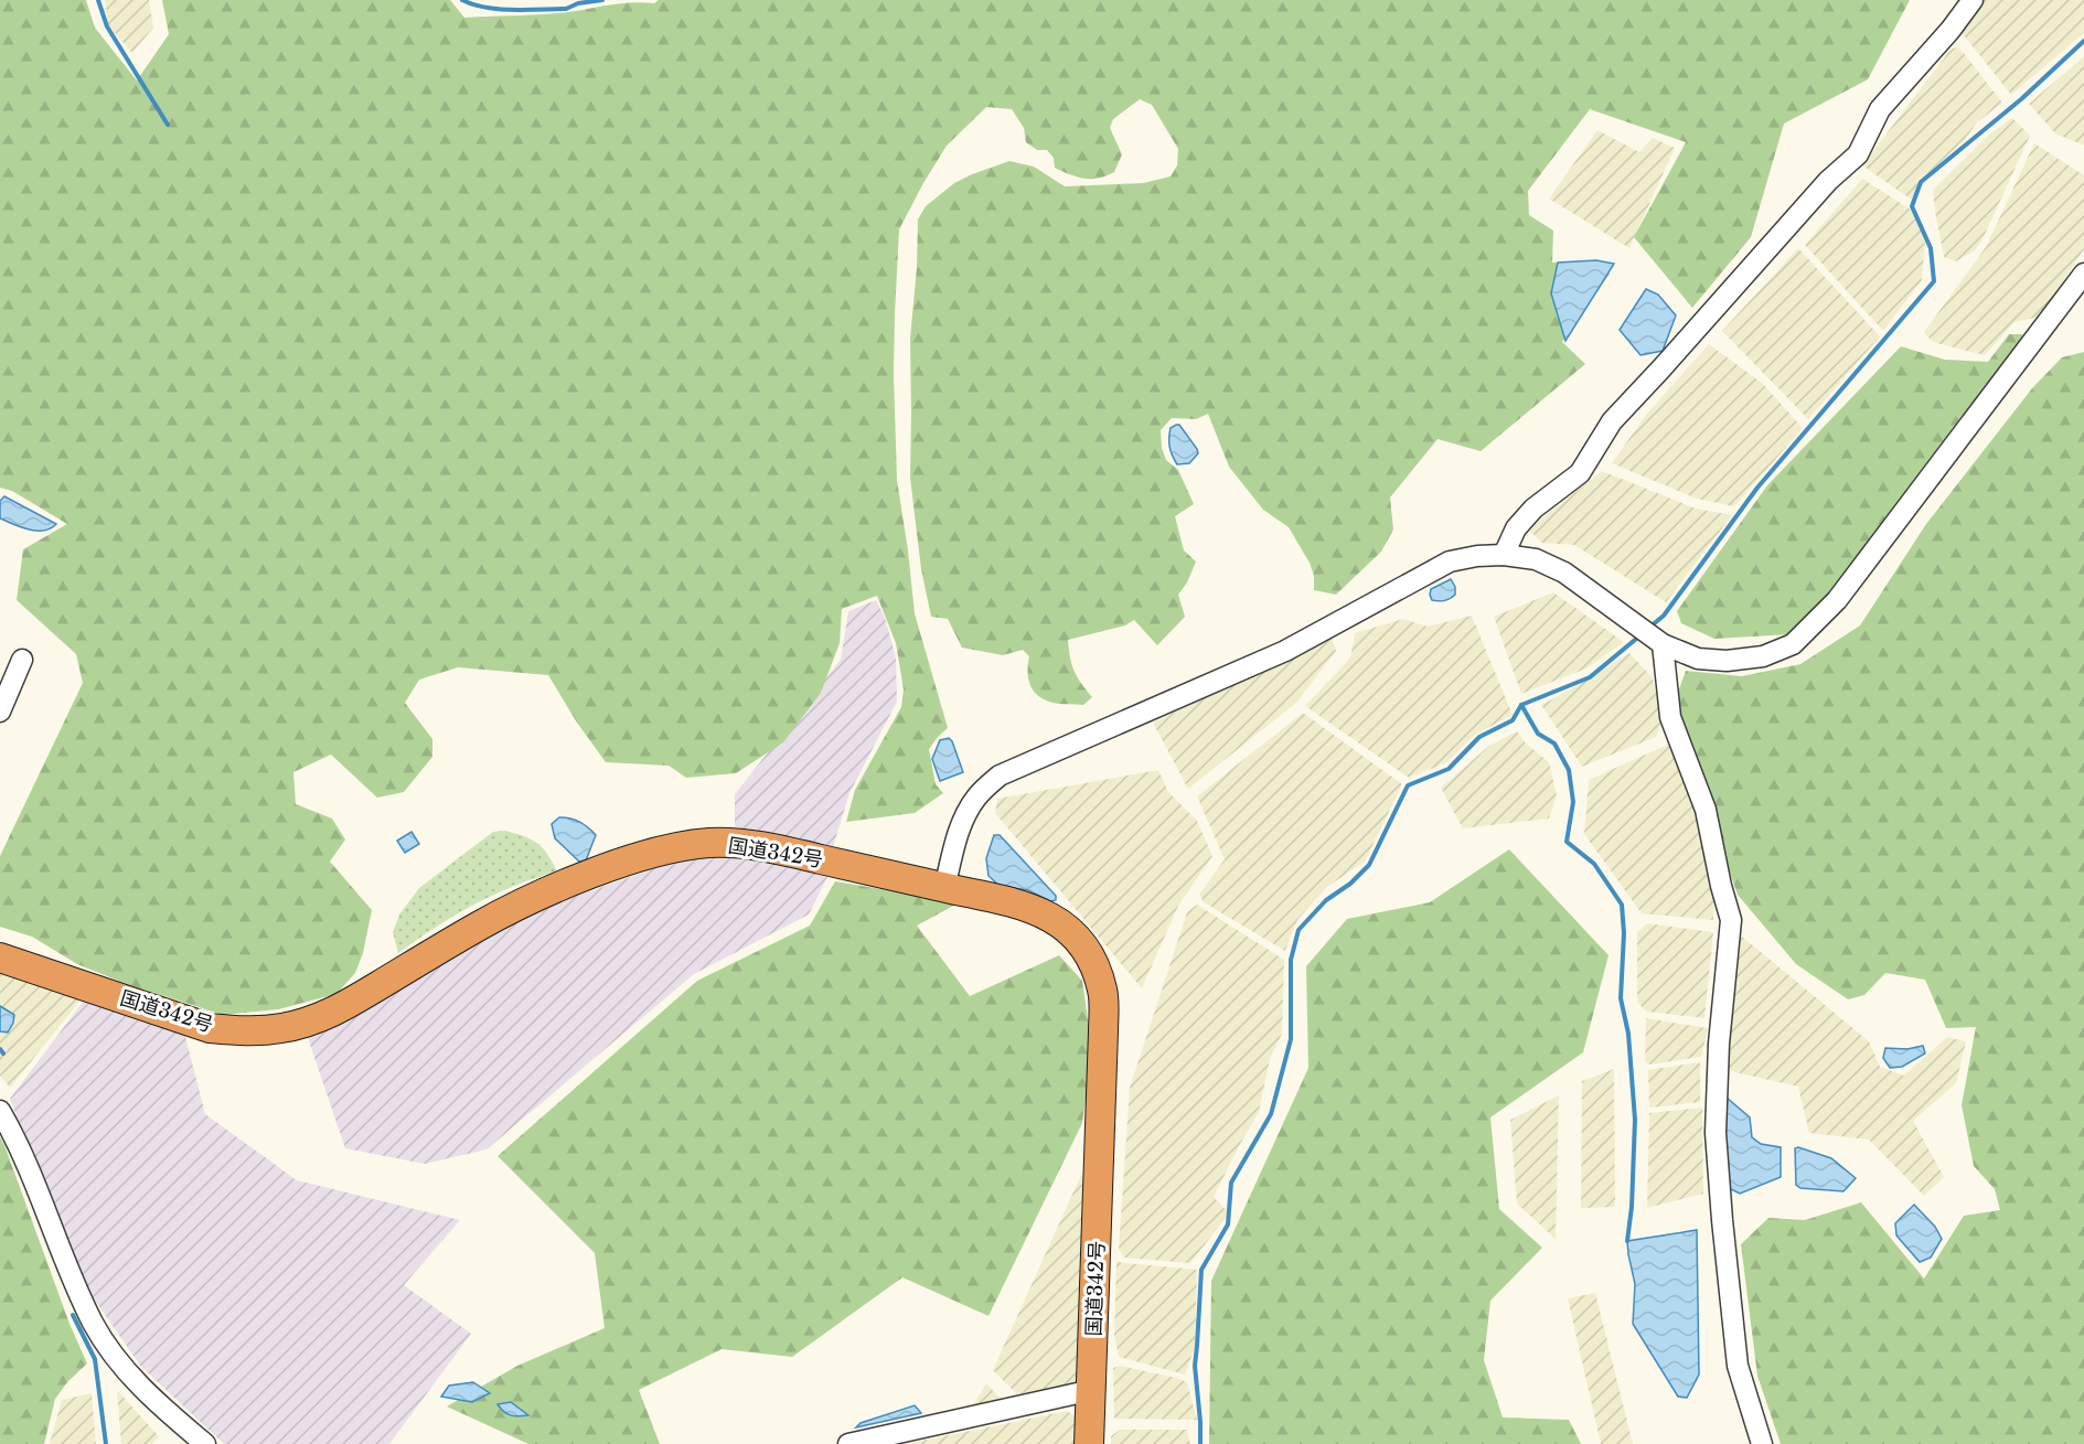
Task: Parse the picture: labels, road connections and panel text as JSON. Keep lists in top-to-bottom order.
{
  "streets": {
    "highway": ["国道342号"]
  }
}
